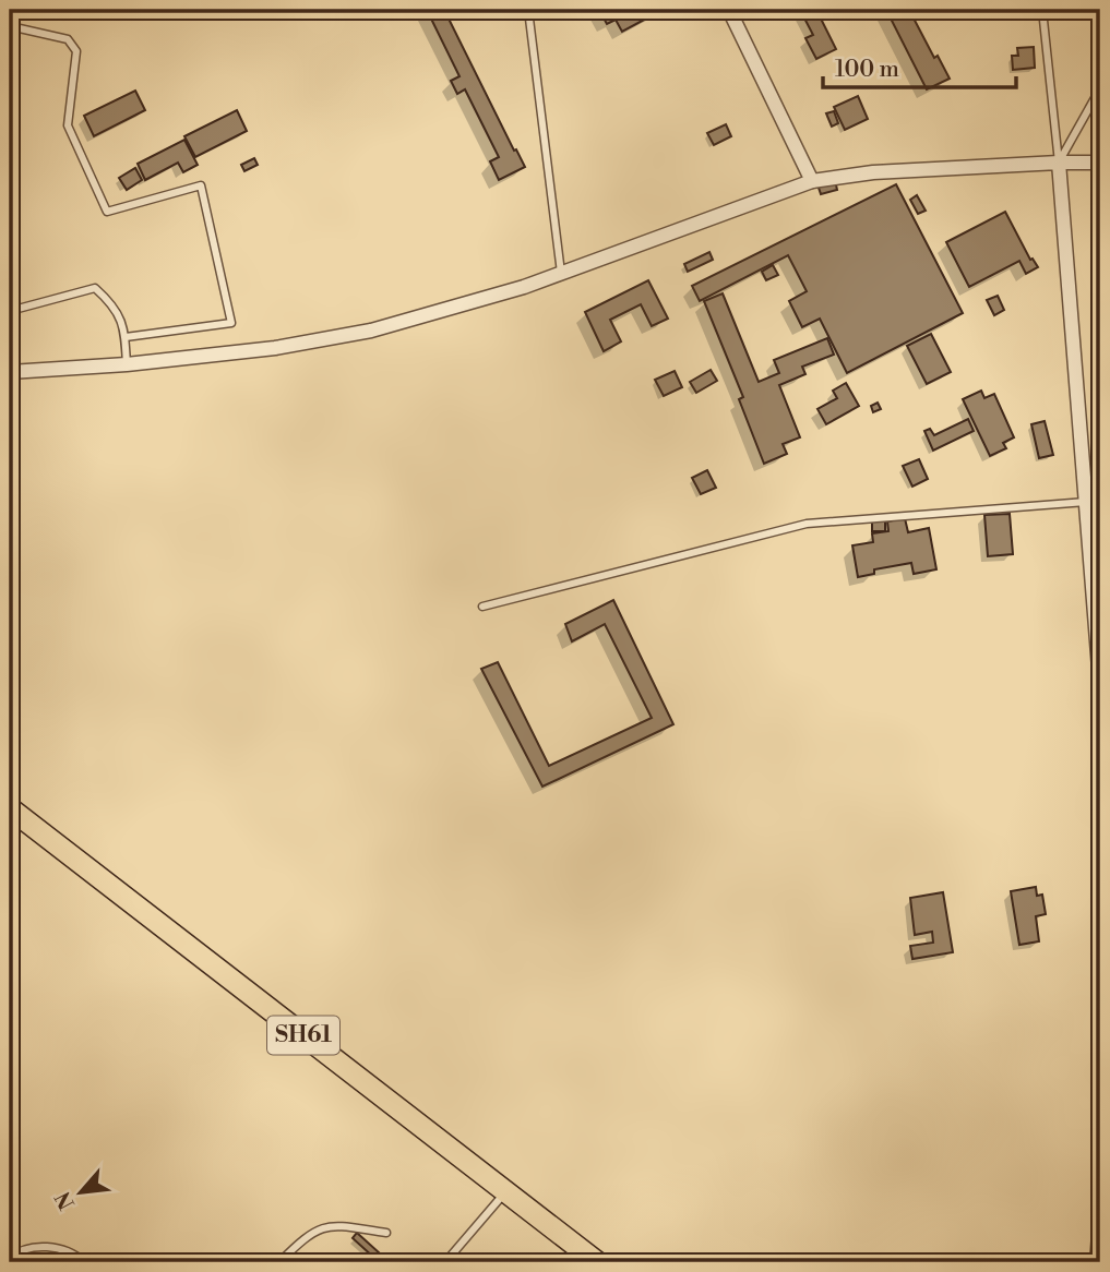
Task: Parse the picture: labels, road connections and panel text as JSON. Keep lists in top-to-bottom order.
{
  "streets": {
    "main road": ["SH61"]
  },
  "scale_bar": "100 m",
  "north": "bottom left"
}
